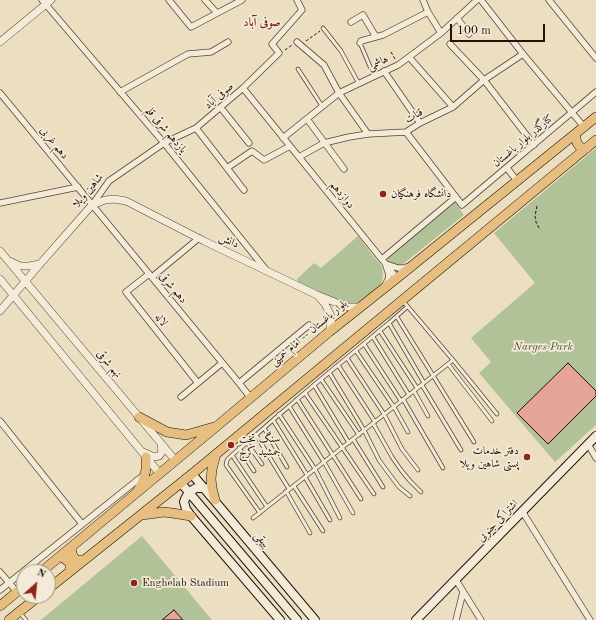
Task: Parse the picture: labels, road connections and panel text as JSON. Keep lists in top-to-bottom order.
{
  "streets": {
    "main road": ["بلوار باغستان -- امام خمینی", "اشتراکی جنوبی", "بیهقی"],
    "street": [
      "هاشمی",
      "صوفی آباد",
      "قنات",
      "یازدهم شرقی قلم",
      "کنارگذر بلوار باغستان",
      "دهم غربی",
      "شاهین ویلا",
      "دوازدهم",
      "دانش",
      "دهم شرقی",
      "لاله",
      "نهم شرقی"
    ]
  },
  "crossings": [
    ["هاشمی", "دوازدهم"],
    ["صوفی آباد", "یازدهم شرقی قلم"],
    ["صوفی آباد", "شاهین ویلا"],
    ["صوفی آباد", "دوازدهم"],
    ["قنات", "دوازدهم"],
    ["یازدهم شرقی قلم", "شاهین ویلا"],
    ["یازدهم شرقی قلم", "دانش"],
    ["دهم غربی", "شاهین ویلا"],
    ["دهم غربی", "دانش"],
    ["دهم غربی", "دهم شرقی"],
    ["شاهین ویلا", "دانش"],
    ["شاهین ویلا", "دهم شرقی"],
    ["شاهین ویلا", "نهم شرقی"],
    ["دوازدهم", "بلوار باغستان -- امام خمینی"],
    ["دانش", "دهم شرقی"],
    ["دانش", "بلوار باغستان -- امام خمینی"],
    ["دهم شرقی", "لاله"],
    ["دهم شرقی", "بلوار باغستان -- امام خمینی"],
    ["بلوار باغستان -- امام خمینی", "نهم شرقی"]
  ],
  "districts": ["صوفی آباد"],
  "parks": ["Narges Park"],
  "places": [
    "دانشگاه فرهنگیان",
    "سنگ تخت جمشید کرج",
    "دفتر خدمات پستی شاهین ویلا",
    "Enghelab Stadium"
  ],
  "scale_bar": "100 m",
  "north": "top right"
}
